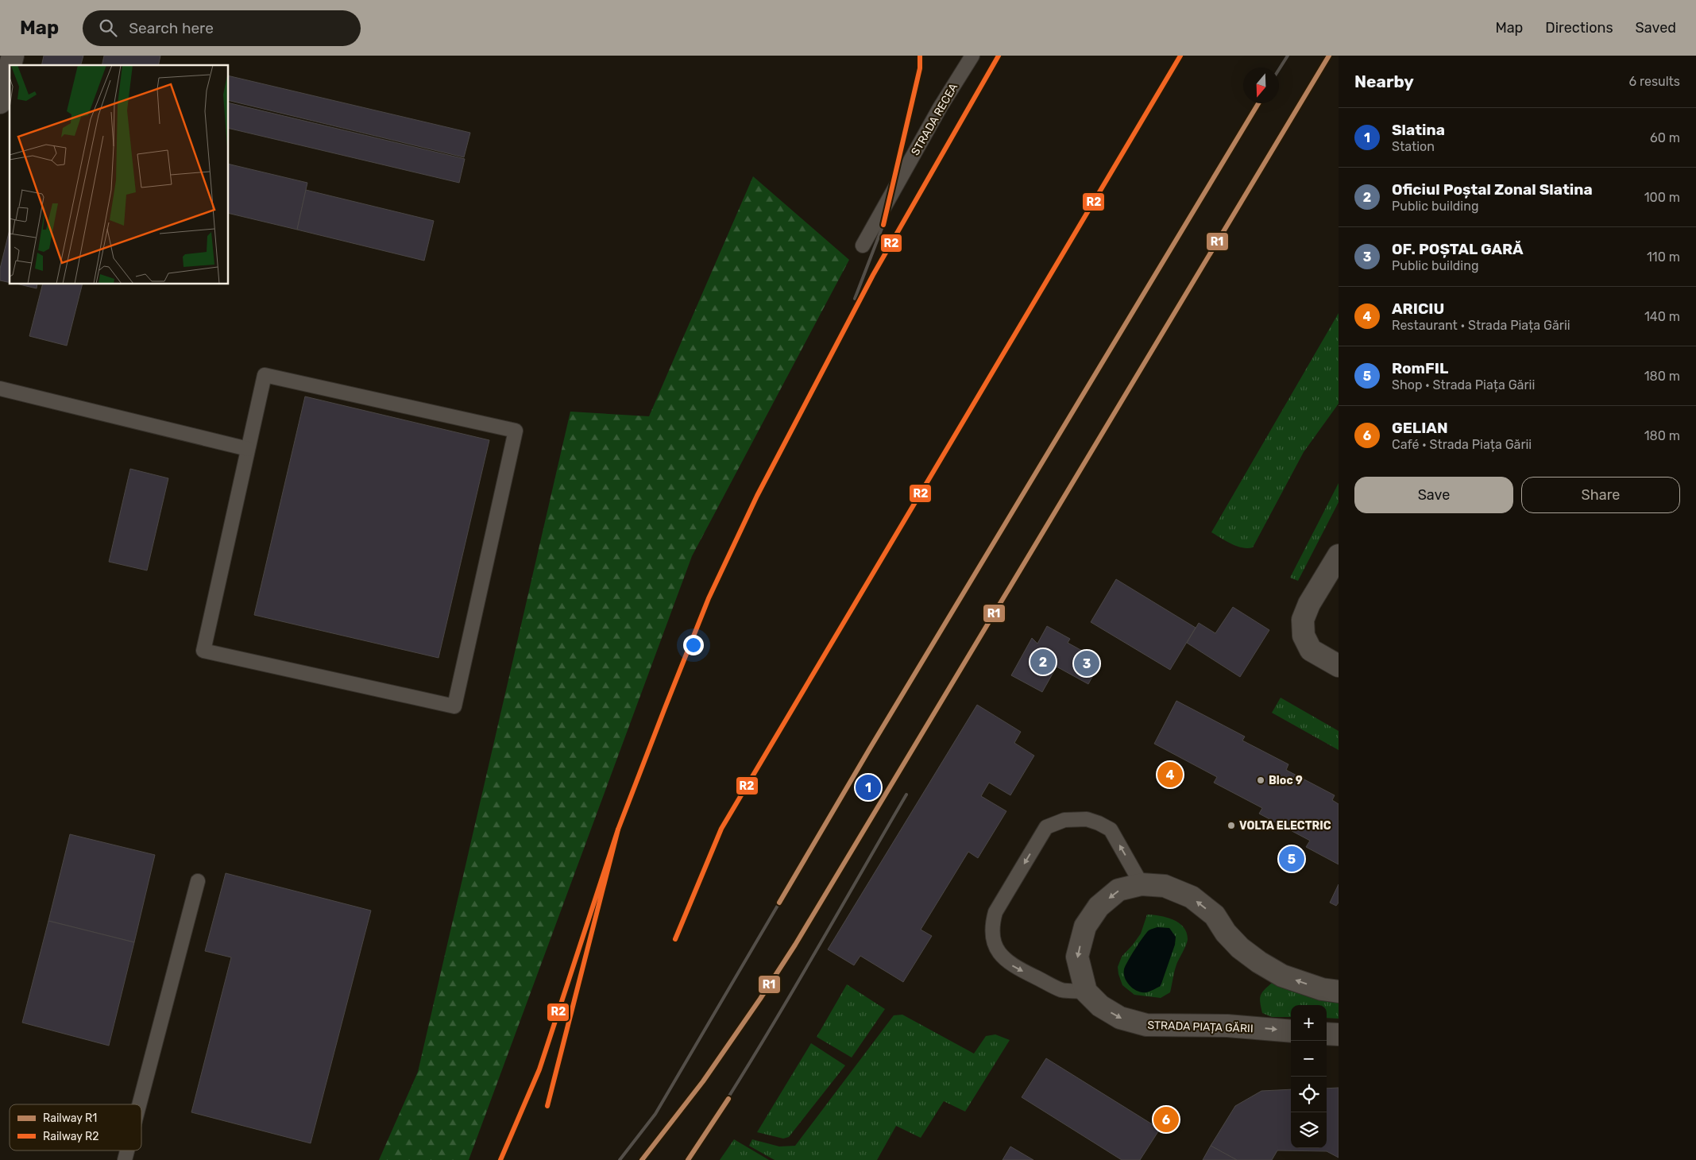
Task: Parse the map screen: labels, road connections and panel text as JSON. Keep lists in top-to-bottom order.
{
  "streets": {
    "street": ["STRADA PIAȚA GĂRII"],
    "lane": ["STRADA RECEA"]
  },
  "places": ["Bloc 9", "VOLTA ELECTRIC"],
  "lines": ["rail line R1", "rail line R2"],
  "legend": ["Railway R1", "Railway R2"],
  "north": "bottom",
  "page": {
    "header": "Map",
    "search": "Search here",
    "nav": ["Map", "Directions", "Saved"],
    "heading": ["Nearby", "6 results"],
    "list": [
      {
        "mark": "1",
        "name": "Slatina",
        "note": "Station",
        "value": "60 m"
      },
      {
        "mark": "2",
        "name": "Oficiul Poștal Zonal Slatina",
        "note": "Public building",
        "value": "100 m"
      },
      {
        "mark": "3",
        "name": "OF. POȘTAL GARĂ",
        "note": "Public building",
        "value": "110 m"
      },
      {
        "mark": "4",
        "name": "ARICIU",
        "note": "Restaurant · Strada Piața Gării",
        "value": "140 m"
      },
      {
        "mark": "5",
        "name": "RomFIL",
        "note": "Shop · Strada Piața Gării",
        "value": "180 m"
      },
      {
        "mark": "6",
        "name": "GELIAN",
        "note": "Café · Strada Piața Gării",
        "value": "180 m"
      }
    ],
    "buttons": ["Save", "Share"],
    "pins": [
      "2",
      "3",
      "4",
      "1",
      "5",
      "6"
    ],
    "map_buttons": ["+", "−"]
  }
}
